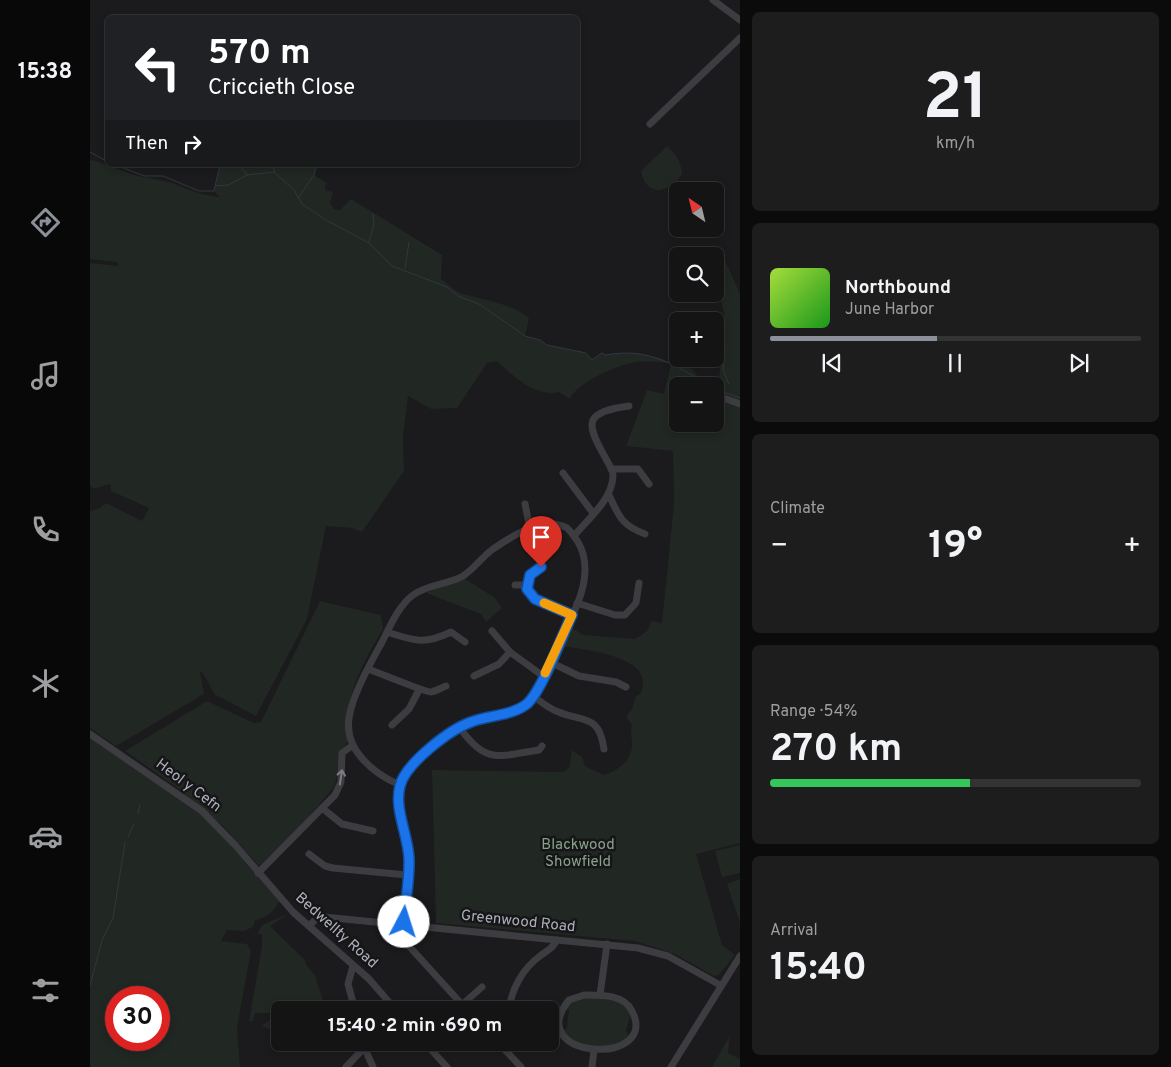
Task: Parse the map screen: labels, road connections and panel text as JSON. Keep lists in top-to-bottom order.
{
  "streets": {
    "street": ["Heol y Cefn", "Greenwood Road", "Bedwellty Road"]
  },
  "crossings": [
    ["Heol y Cefn", "Bedwellty Road"],
    ["Greenwood Road", "Bedwellty Road"]
  ],
  "parks": ["Blackwood Showfield"],
  "north": "top left",
  "page": {
    "tabs": "15:38",
    "tile": [
      ["21", "km/h"],
      "Climate",
      ["Range · 54%", "270 km"],
      ["Arrival", "15:40"]
    ],
    "turn": ["570 m", "Criccieth Close"],
    "then": "Then",
    "map_buttons": ["+", "−"],
    "song": ["Northbound", "June Harbor"],
    "heat": ["−", "19°", "+"],
    "limit": "30",
    "trip": "15:40 · 2 min · 690 m"
  }
}
